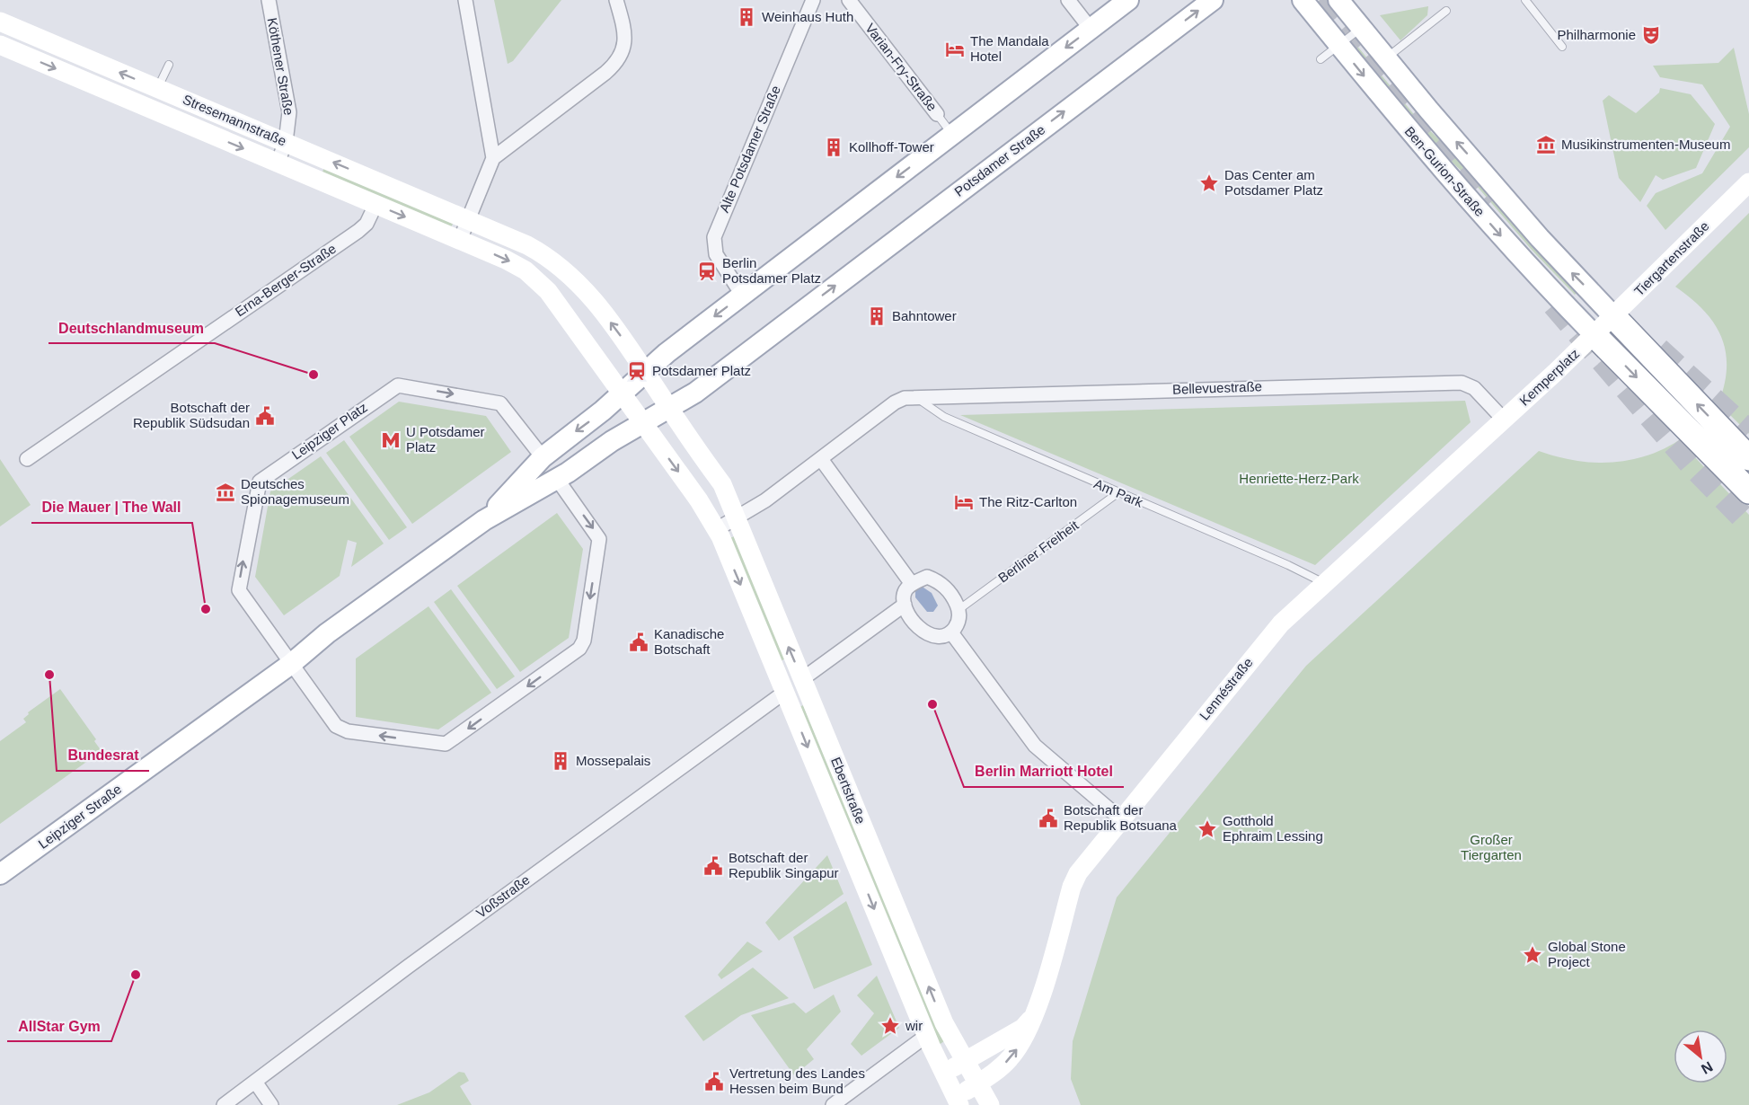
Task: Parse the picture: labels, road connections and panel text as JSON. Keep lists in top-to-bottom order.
{
  "streets": {
    "main road": [
      "Stresemannstraße",
      "Potsdamer Straße",
      "Ben-Gurion-Straße",
      "Tiergartenstraße",
      "Kemperplatz",
      "Lennéstraße",
      "Ebertstraße",
      "Leipziger Straße"
    ],
    "street": [
      "Köthener Straße",
      "Varian-Fry-Straße",
      "Alte Potsdamer Straße",
      "Erna-Berger-Straße",
      "Bellevuestraße",
      "Leipziger Platz",
      "Voßstraße"
    ],
    "lane": ["Am Park", "Berliner Freiheit"]
  },
  "crossings": [
    ["Köthener Straße", "Stresemannstraße"],
    ["Stresemannstraße", "Erna-Berger-Straße"],
    ["Ben-Gurion-Straße", "Tiergartenstraße"],
    ["Ben-Gurion-Straße", "Kemperplatz"],
    ["Tiergartenstraße", "Kemperplatz"],
    ["Kemperplatz", "Bellevuestraße"],
    ["Kemperplatz", "Lennéstraße"],
    ["Bellevuestraße", "Am Park"],
    ["Bellevuestraße", "Lennéstraße"],
    ["Leipziger Platz", "Leipziger Straße"],
    ["Am Park", "Berliner Freiheit"],
    ["Am Park", "Lennéstraße"],
    ["Lennéstraße", "Ebertstraße"],
    ["Ebertstraße", "Voßstraße"]
  ],
  "parks": ["Henriette-Herz-Park", "Großer Tiergarten"],
  "places": {
    "building": [
      "Weinhaus Huth",
      "Kollhoff-Tower",
      "Bahntower",
      "Mossepalais"
    ],
    "theatre": ["Philharmonie"],
    "hotel": ["The Mandala Hotel", "The Ritz-Carlton"],
    "museum": ["Musikinstrumenten-Museum", "Deutsches Spionagemuseum"],
    "place": [
      "Das Center am Potsdamer Platz",
      "Gotthold Ephraim Lessing",
      "Global Stone Project",
      "wir"
    ],
    "station": ["Berlin Potsdamer Platz", "Potsdamer Platz"],
    "other": [
      "Deutschlandmuseum",
      "Die Mauer | The Wall",
      "Bundesrat",
      "Berlin Marriott Hotel",
      "AllStar Gym"
    ],
    "public building": [
      "Botschaft der Republik Südsudan",
      "Kanadische Botschaft",
      "Botschaft der Republik Botsuana",
      "Botschaft der Republik Singapur",
      "Vertretung des Landes Hessen beim Bund"
    ],
    "metro station": ["U Potsdamer Platz"]
  },
  "north": "bottom right"
}
